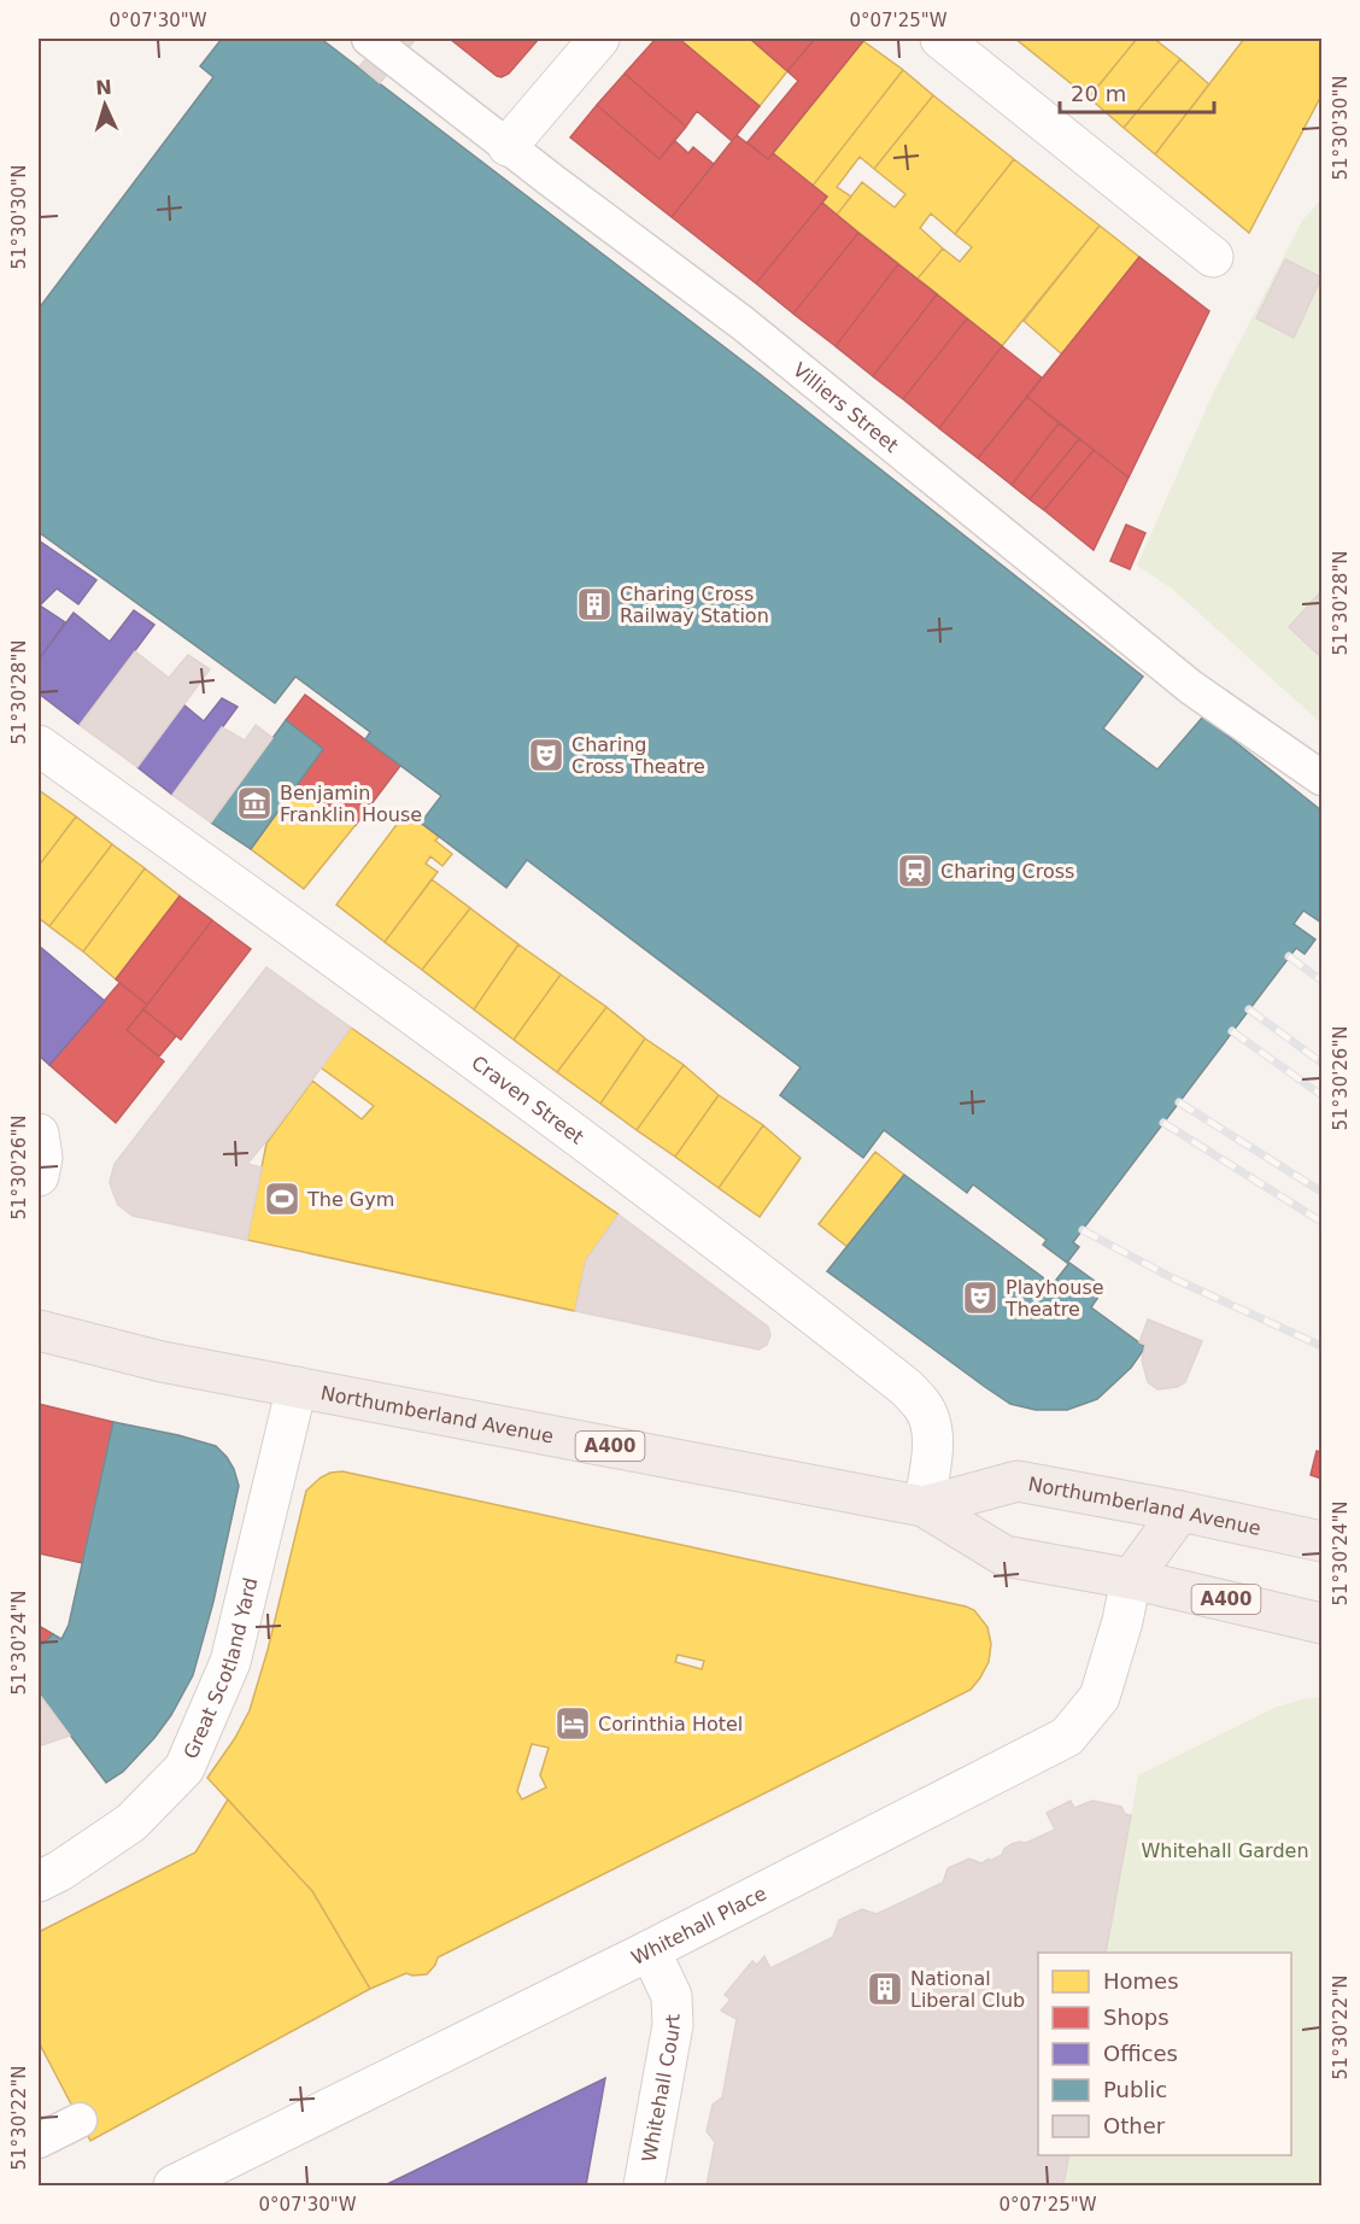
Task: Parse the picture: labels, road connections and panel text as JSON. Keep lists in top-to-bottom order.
{
  "streets": {
    "main road": ["Northumberland Avenue", "A400"],
    "street": [
      "Villiers Street",
      "Craven Street",
      "Great Scotland Yard",
      "Whitehall Place",
      "Whitehall Court"
    ]
  },
  "crossings": [
    ["Craven Street", "Northumberland Avenue"],
    ["Northumberland Avenue", "Great Scotland Yard"],
    ["Northumberland Avenue", "Whitehall Place"],
    ["Whitehall Place", "Whitehall Court"]
  ],
  "parks": ["Whitehall Garden"],
  "places": {
    "building": ["Charing Cross Railway Station", "National Liberal Club"],
    "theatre": ["Charing Cross Theatre", "Playhouse Theatre"],
    "museum": ["Benjamin Franklin House"],
    "station": ["Charing Cross"],
    "sports": ["The Gym"],
    "hotel": ["Corinthia Hotel"]
  },
  "legend": [
    "Homes",
    "Shops",
    "Offices",
    "Public",
    "Other"
  ],
  "scale_bar": "20 m",
  "north": "top",
  "coordinates": [
    "0°07'30\"W",
    "0°07'25\"W",
    "51°30'30\"N",
    "51°30'28\"N",
    "51°30'26\"N",
    "51°30'24\"N",
    "51°30'22\"N"
  ]
}
